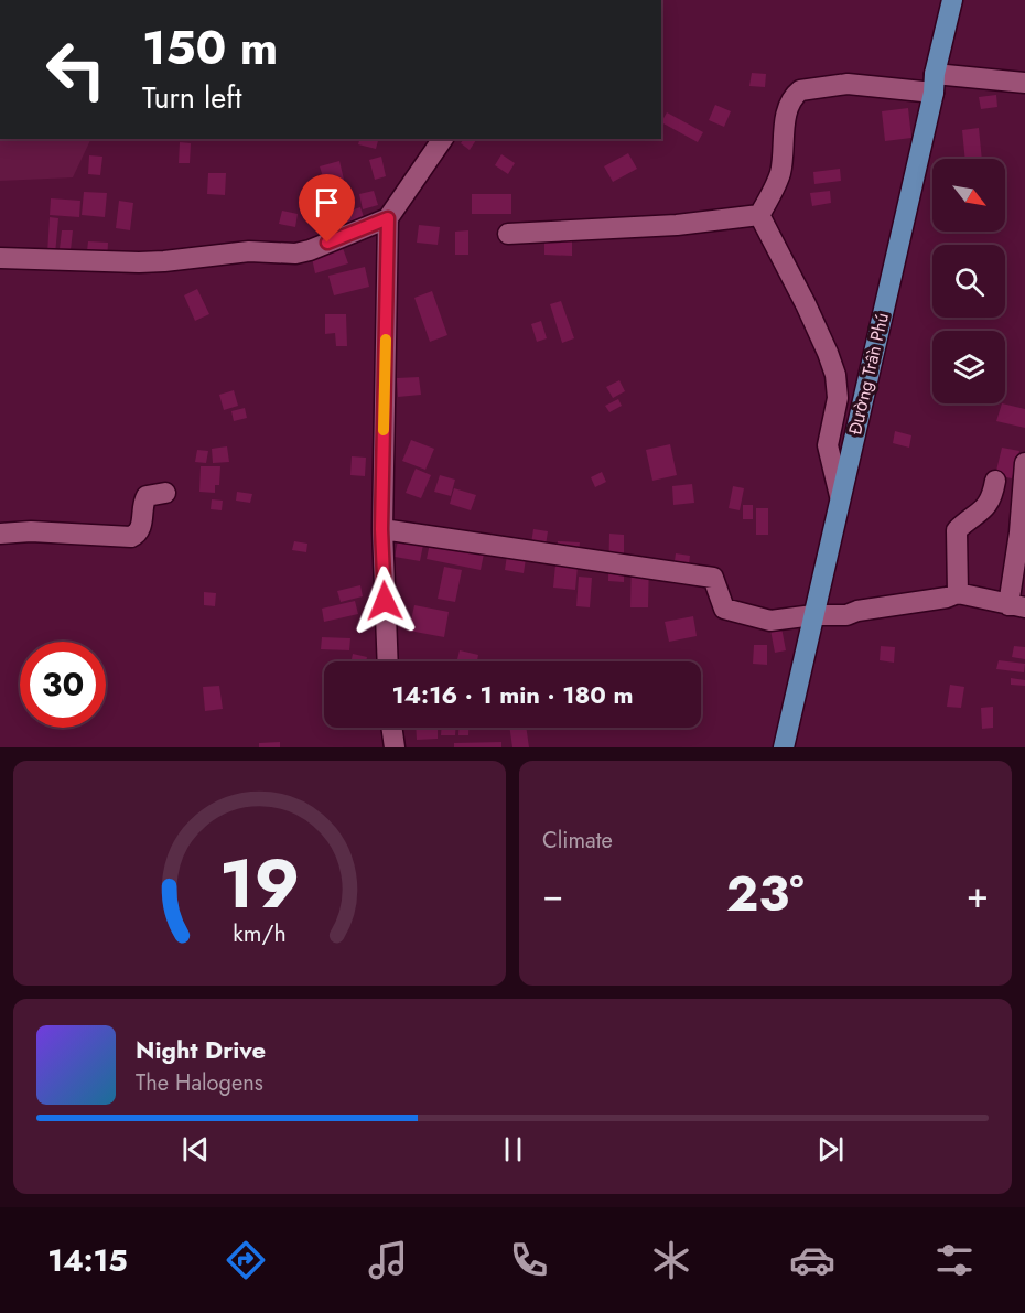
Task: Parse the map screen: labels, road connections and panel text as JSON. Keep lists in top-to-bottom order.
{
  "streets": {
    "main road": ["Đường Trần Phú"]
  },
  "north": "bottom right",
  "page": {
    "turn": ["150 m", "Turn left"],
    "limit": "30",
    "trip": "14:16 · 1 min · 180 m",
    "tile": "Climate",
    "heat": ["−", "23°", "+"],
    "song": ["Night Drive", "The Halogens"],
    "tabs": "14:15",
    "gauge": ["19", "km/h"]
  }
}
